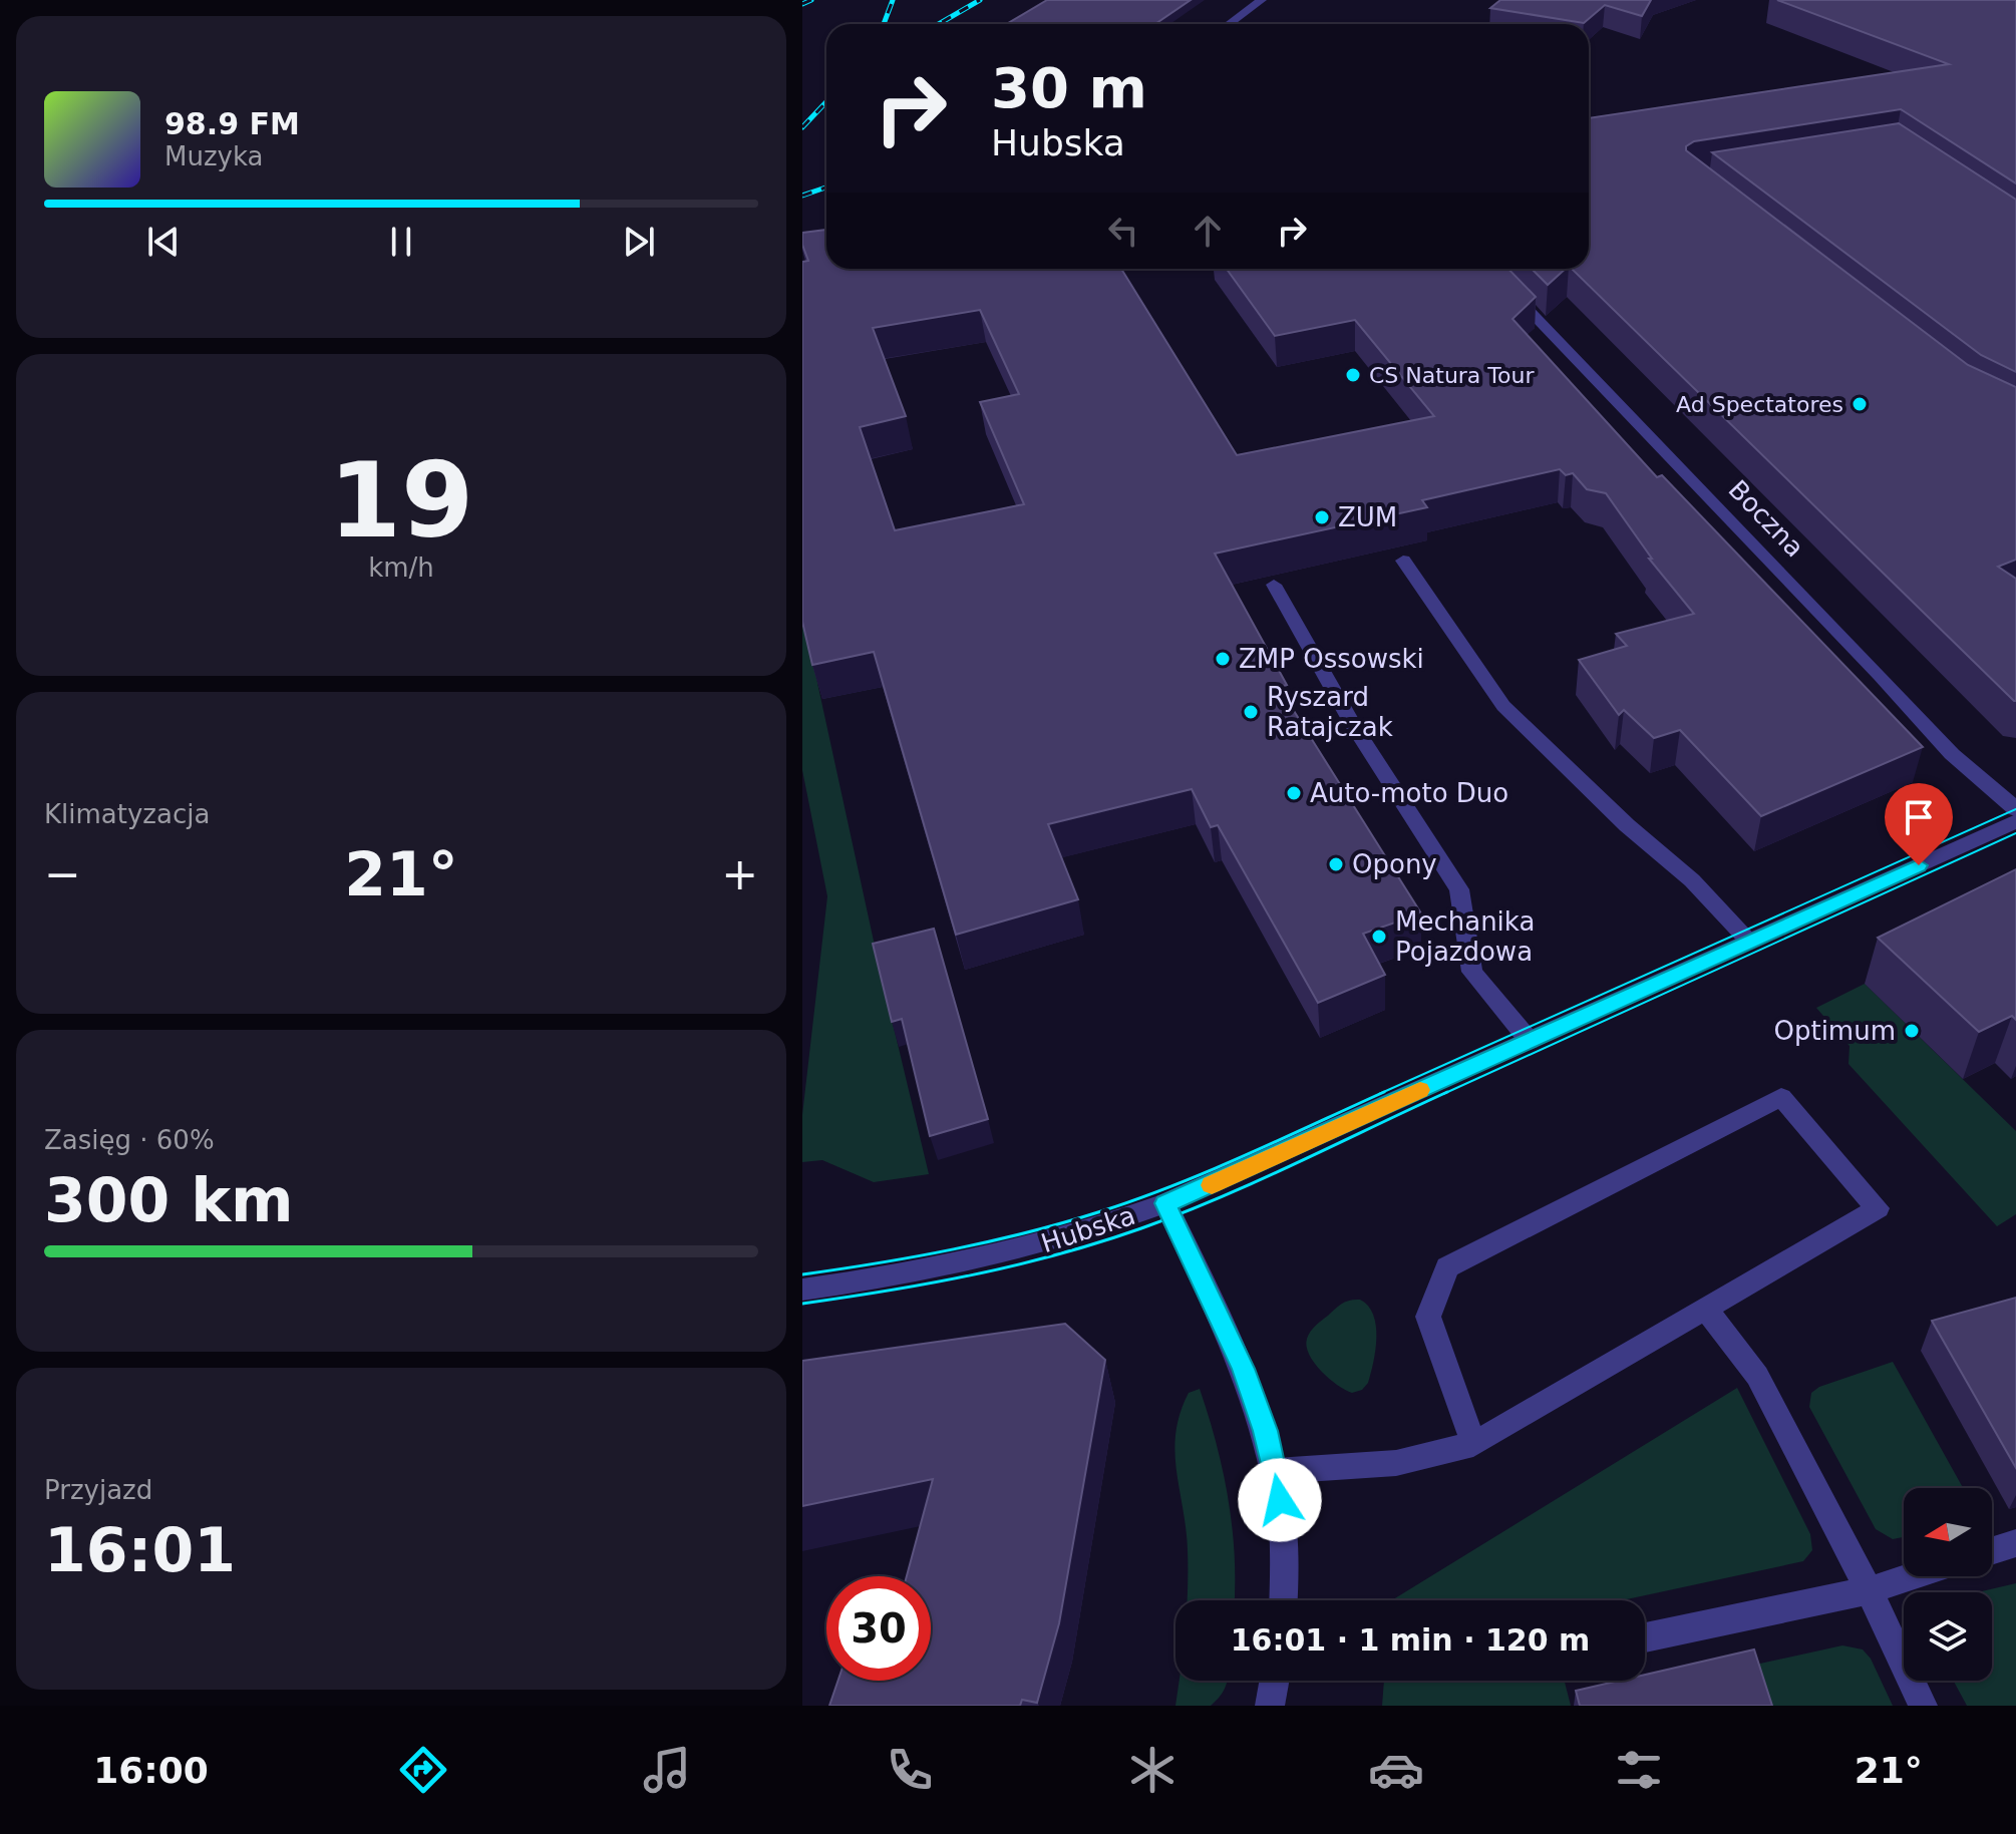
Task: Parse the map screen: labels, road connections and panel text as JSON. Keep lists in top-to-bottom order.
{
  "streets": {
    "street": ["Boczna", "Hubska"]
  },
  "places": [
    "CS Natura Tour",
    "Ad Spectatores",
    "ZUM",
    "ZMP Ossowski",
    "Ryszard Ratajczak",
    "Auto-moto Duo",
    "Opony",
    "Mechanika Pojazdowa",
    "Optimum"
  ],
  "north": "left",
  "page": {
    "turn": ["30 m", "Hubska"],
    "song": ["98.9 FM", "Muzyka"],
    "tile": [
      ["19", "km/h"],
      "Klimatyzacja",
      ["Zasięg · 60%", "300 km"],
      ["Przyjazd", "16:01"]
    ],
    "heat": ["−", "21°", "+"],
    "limit": "30",
    "trip": "16:01 · 1 min · 120 m",
    "tabs": ["16:00", "21°"]
  }
}
